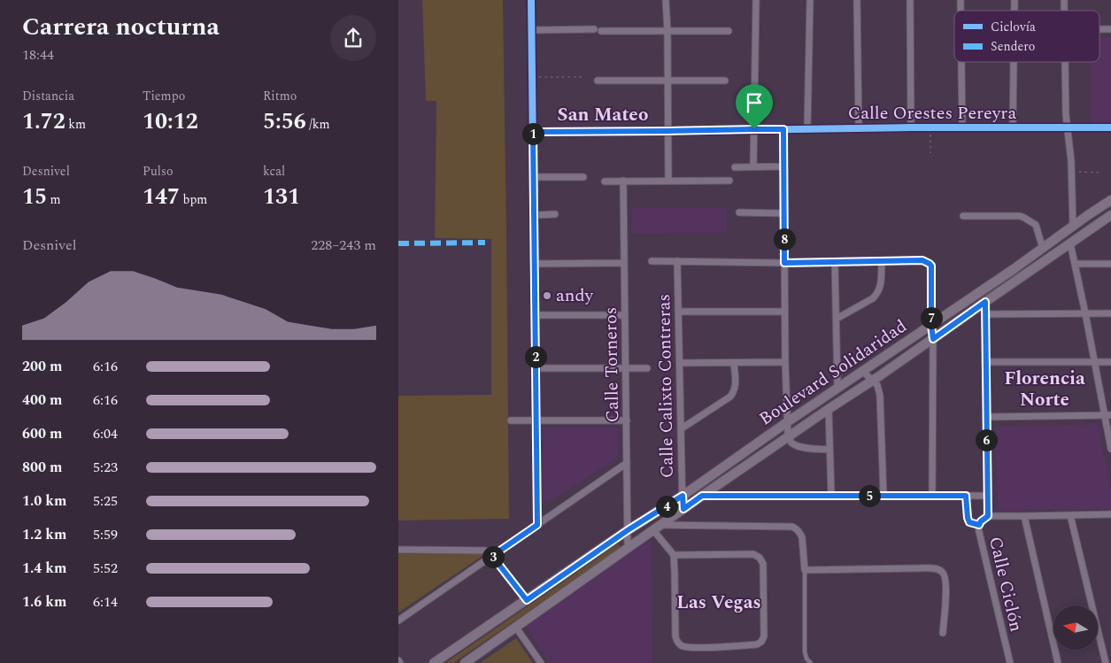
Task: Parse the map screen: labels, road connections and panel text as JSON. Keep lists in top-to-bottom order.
{
  "streets": {
    "main road": ["Boulevard Solidaridad"],
    "street": [
      "Calle Orestes Pereyra",
      "Calle Torneros",
      "Calle Calixto Contreras",
      "Calle Ciclón"
    ]
  },
  "crossings": [
    ["Calle Torneros", "Boulevard Solidaridad"],
    ["Boulevard Solidaridad", "Calle Calixto Contreras"]
  ],
  "districts": ["San Mateo", "Florencia Norte", "Las Vegas"],
  "places": ["andy"],
  "legend": ["Ciclovía", "Sendero"],
  "north": "left",
  "page": {
    "heading": ["Carrera nocturna", "18:44"],
    "stats": [
      ["Distancia", "1.72 km"],
      ["Tiempo", "10:12"],
      ["Ritmo", "5:56 /km"],
      ["Desnivel", "15 m"],
      ["Pulso", "147 bpm"],
      ["kcal", "131"]
    ],
    "pins": [
      "1",
      "8",
      "7",
      "2",
      "6",
      "5",
      "4",
      "3"
    ],
    "chart": ["Desnivel", "228–243 m"],
    "list": [
      {
        "name": "200 m",
        "note": "6:16"
      },
      {
        "name": "400 m",
        "note": "6:16"
      },
      {
        "name": "600 m",
        "note": "6:04"
      },
      {
        "name": "800 m",
        "note": "5:23"
      },
      {
        "name": "1.0 km",
        "note": "5:25"
      },
      {
        "name": "1.2 km",
        "note": "5:59"
      },
      {
        "name": "1.4 km",
        "note": "5:52"
      },
      {
        "name": "1.6 km",
        "note": "6:14"
      }
    ]
  }
}
